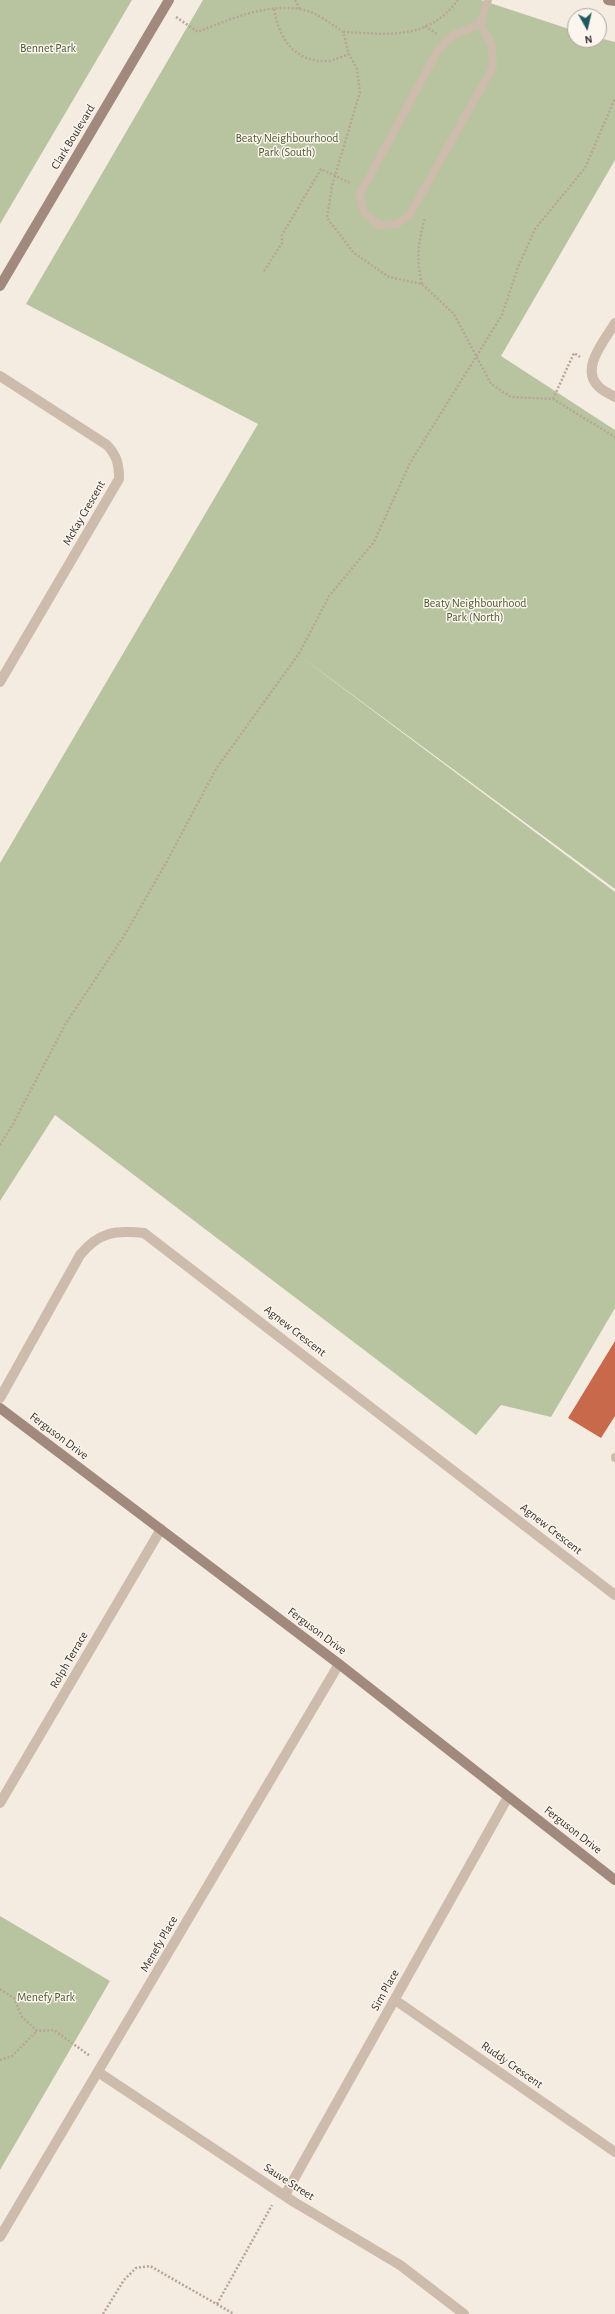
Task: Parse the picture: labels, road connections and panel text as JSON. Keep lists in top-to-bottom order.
{
  "streets": {
    "street": [
      "Clark Boulevard",
      "McKay Crescent",
      "Agnew Crescent",
      "Ferguson Drive",
      "Rolph Terrace",
      "Menefy Place",
      "Sim Place",
      "Ruddy Crescent",
      "Sauve Street"
    ]
  },
  "crossings": [
    ["Ferguson Drive", "Rolph Terrace"],
    ["Ferguson Drive", "Menefy Place"],
    ["Ferguson Drive", "Sim Place"],
    ["Menefy Place", "Sauve Street"],
    ["Sim Place", "Ruddy Crescent"],
    ["Sim Place", "Sauve Street"]
  ],
  "parks": [
    "Bennet Park",
    "Beaty Neighbourhood Park (South)",
    "Beaty Neighbourhood Park (North)",
    "Menefy Park"
  ],
  "north": "bottom"
}
